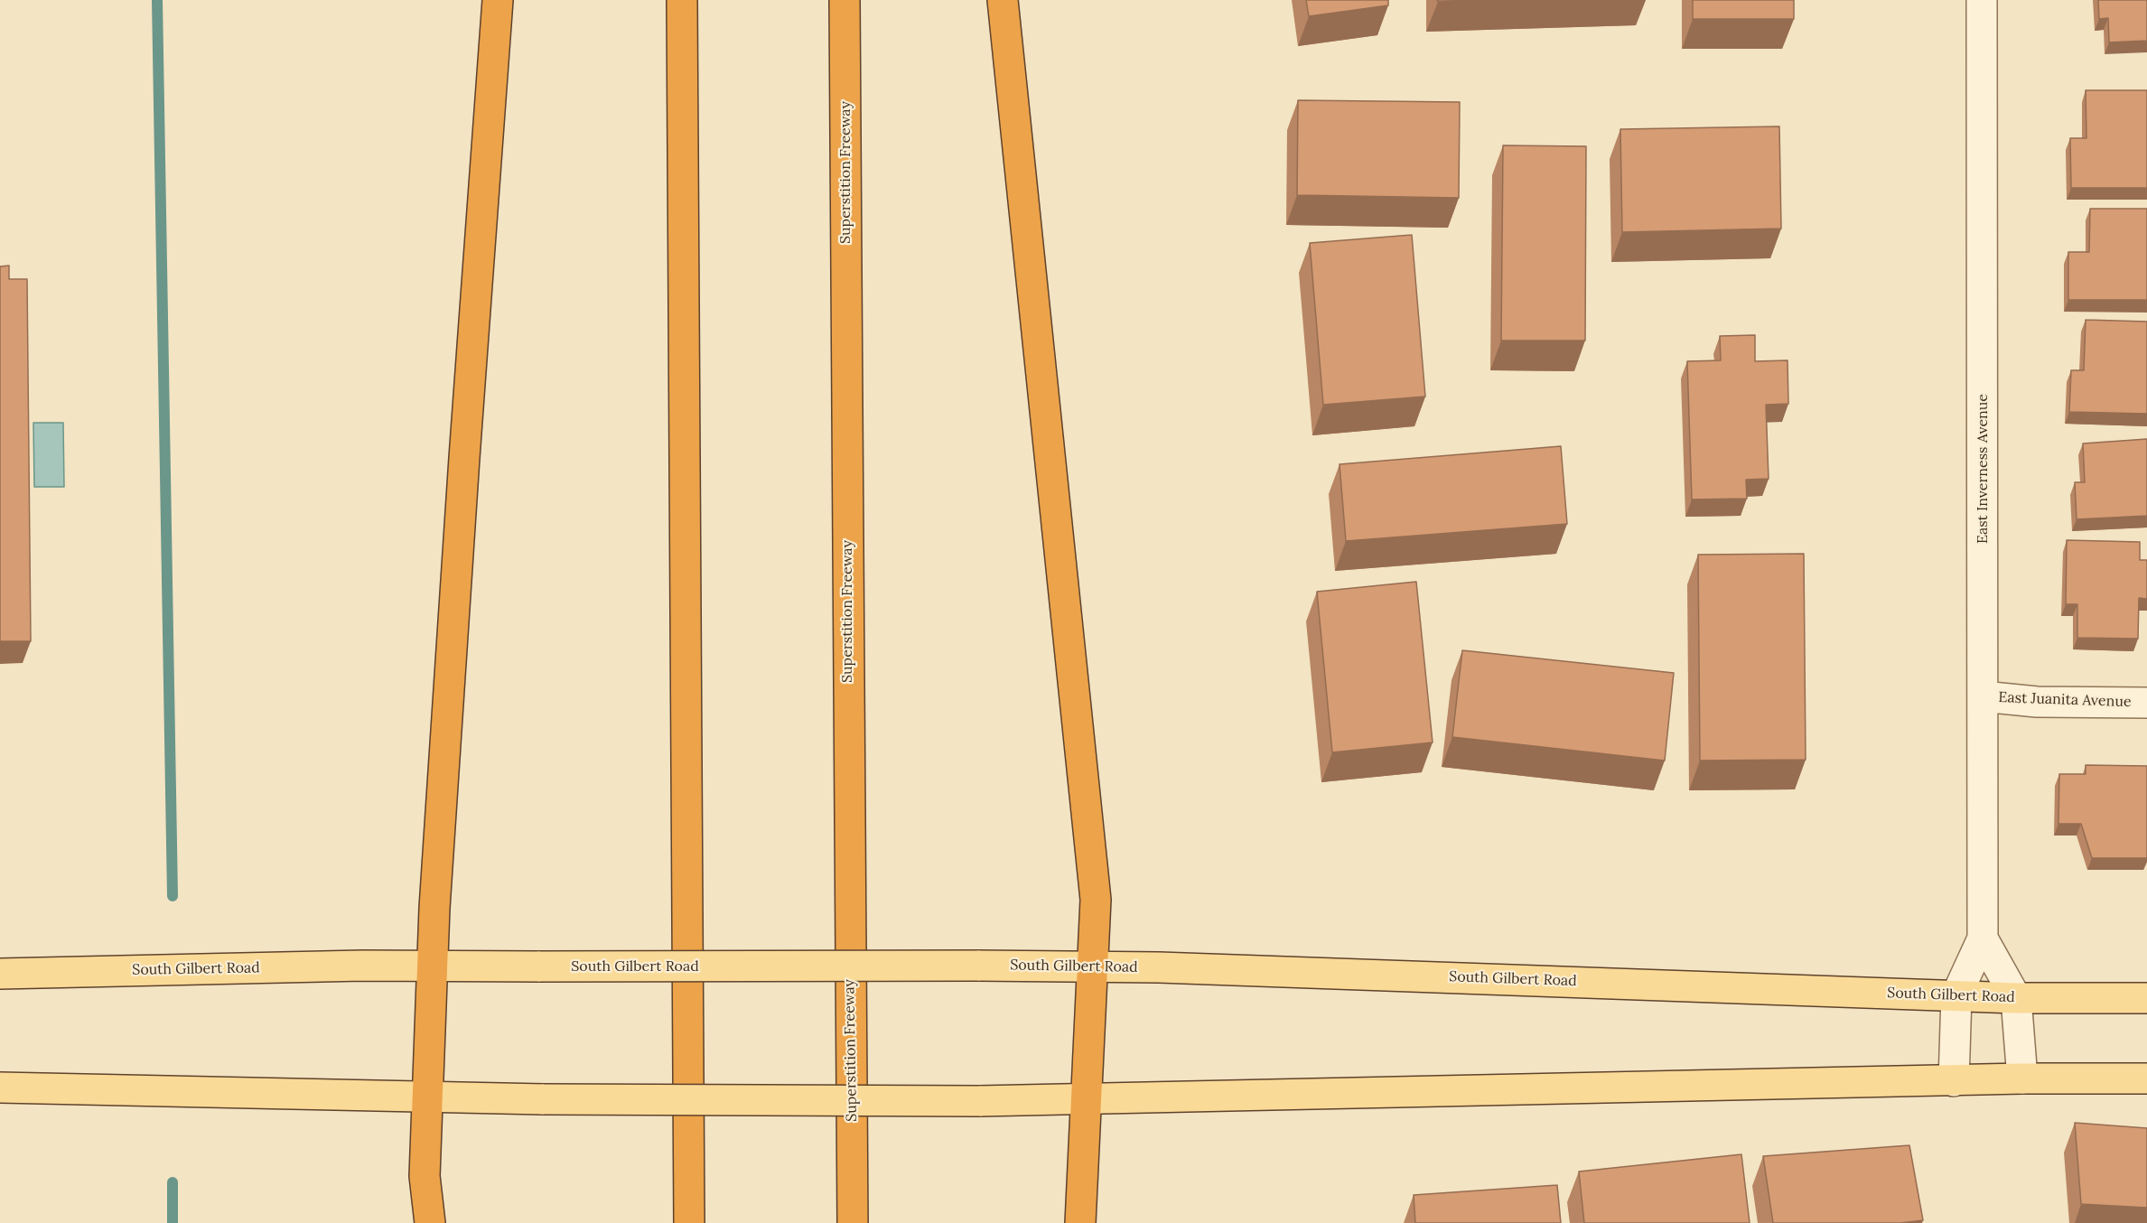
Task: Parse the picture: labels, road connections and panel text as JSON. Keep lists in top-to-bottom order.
{
  "streets": {
    "highway": ["Superstition Freeway"],
    "main road": ["South Gilbert Road"],
    "street": ["East Inverness Avenue", "East Juanita Avenue"]
  },
  "crossings": [
    ["East Inverness Avenue", "East Juanita Avenue"],
    ["East Inverness Avenue", "South Gilbert Road"]
  ]
}
